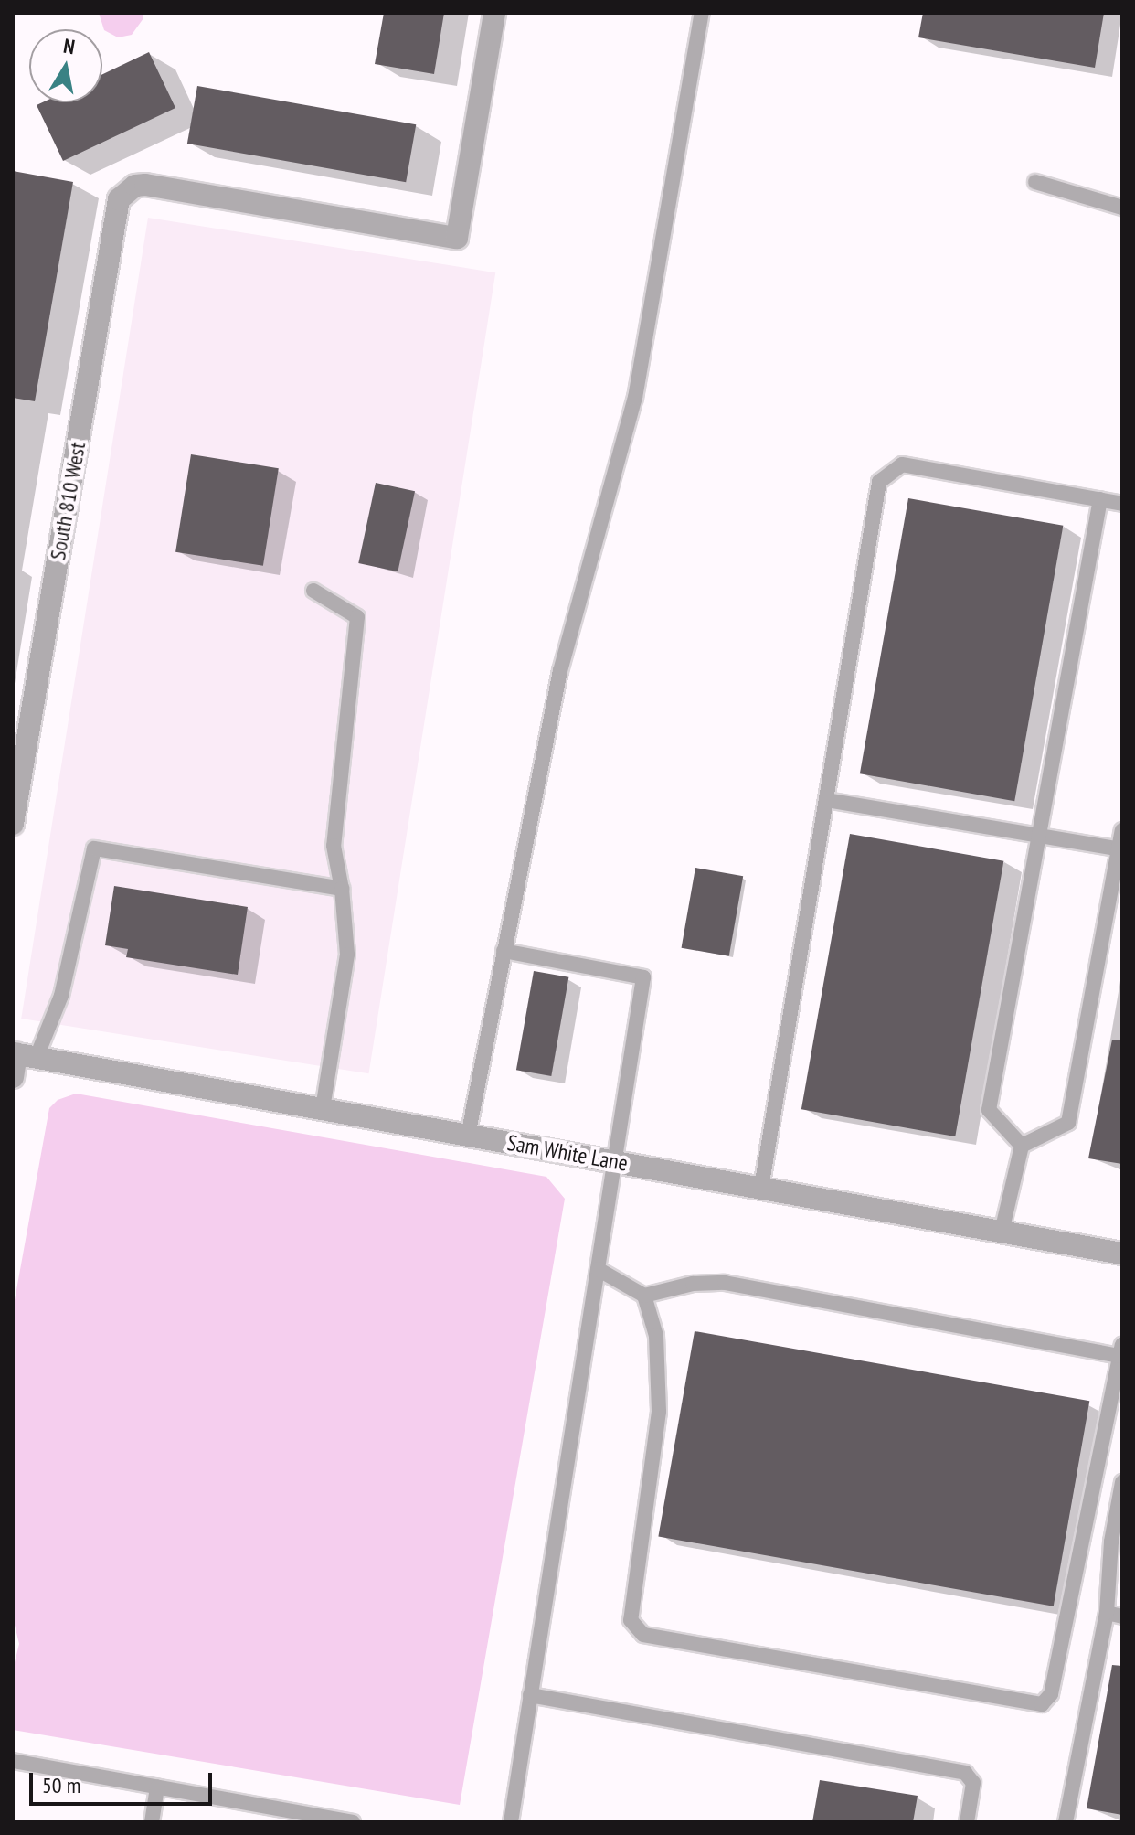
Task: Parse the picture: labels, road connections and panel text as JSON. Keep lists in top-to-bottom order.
{
  "streets": {
    "street": ["South 810 West", "Sam White Lane"]
  },
  "scale_bar": "50 m",
  "north": "top"
}
